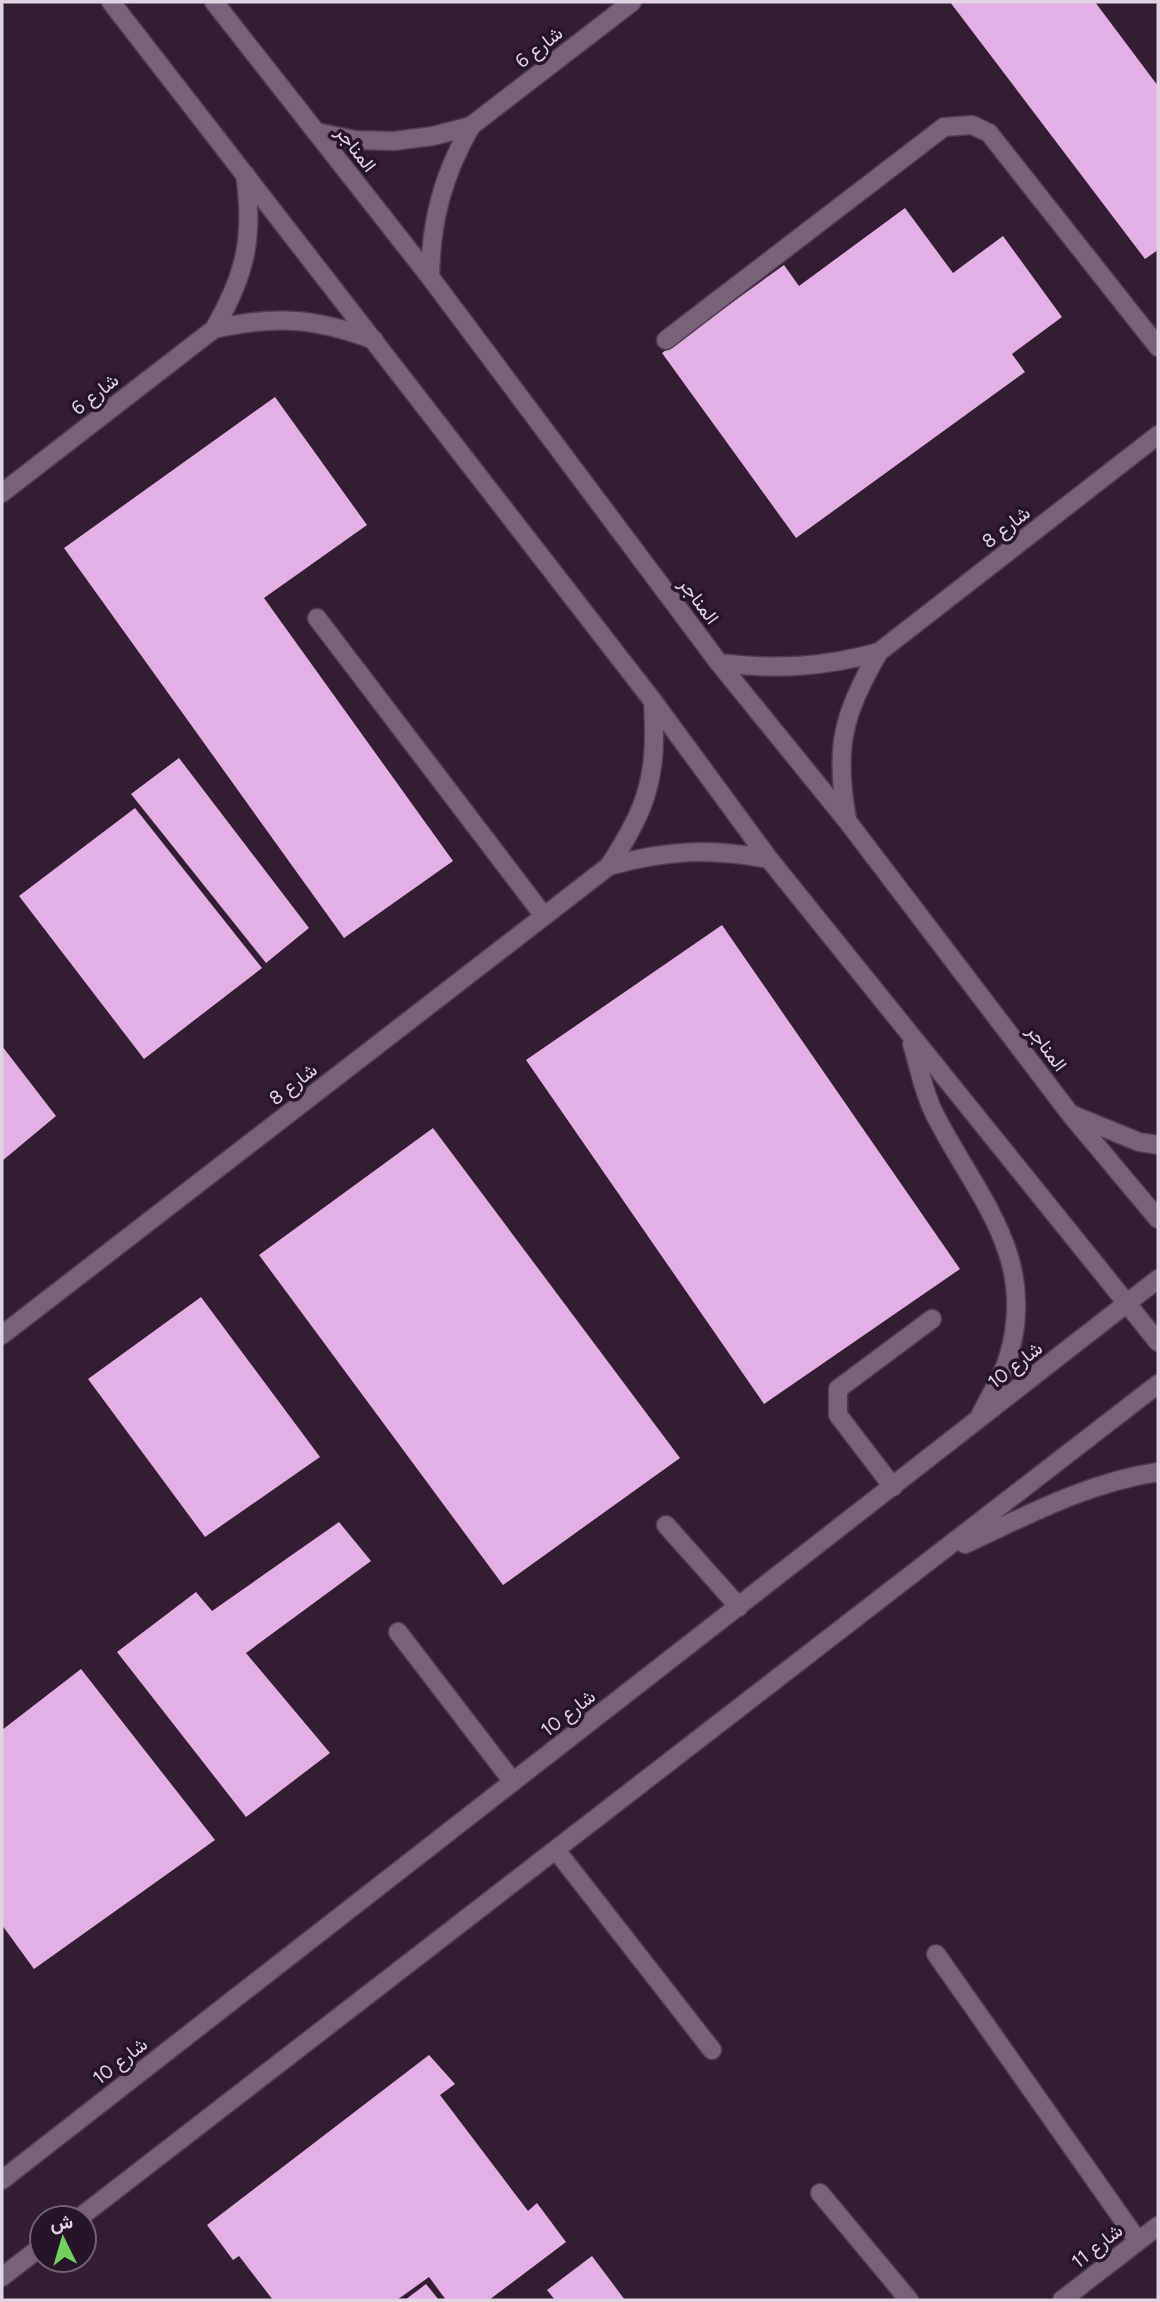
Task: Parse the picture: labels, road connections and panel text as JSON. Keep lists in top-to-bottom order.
{
  "streets": {
    "street": [
      "شارع 6",
      "المناجر",
      "شارع 8",
      "شارع 10",
      "شارع 11"
    ]
  },
  "crossings": [
    ["شارع 6", "المناجر"],
    ["المناجر", "شارع 8"]
  ],
  "north": "top"
}
